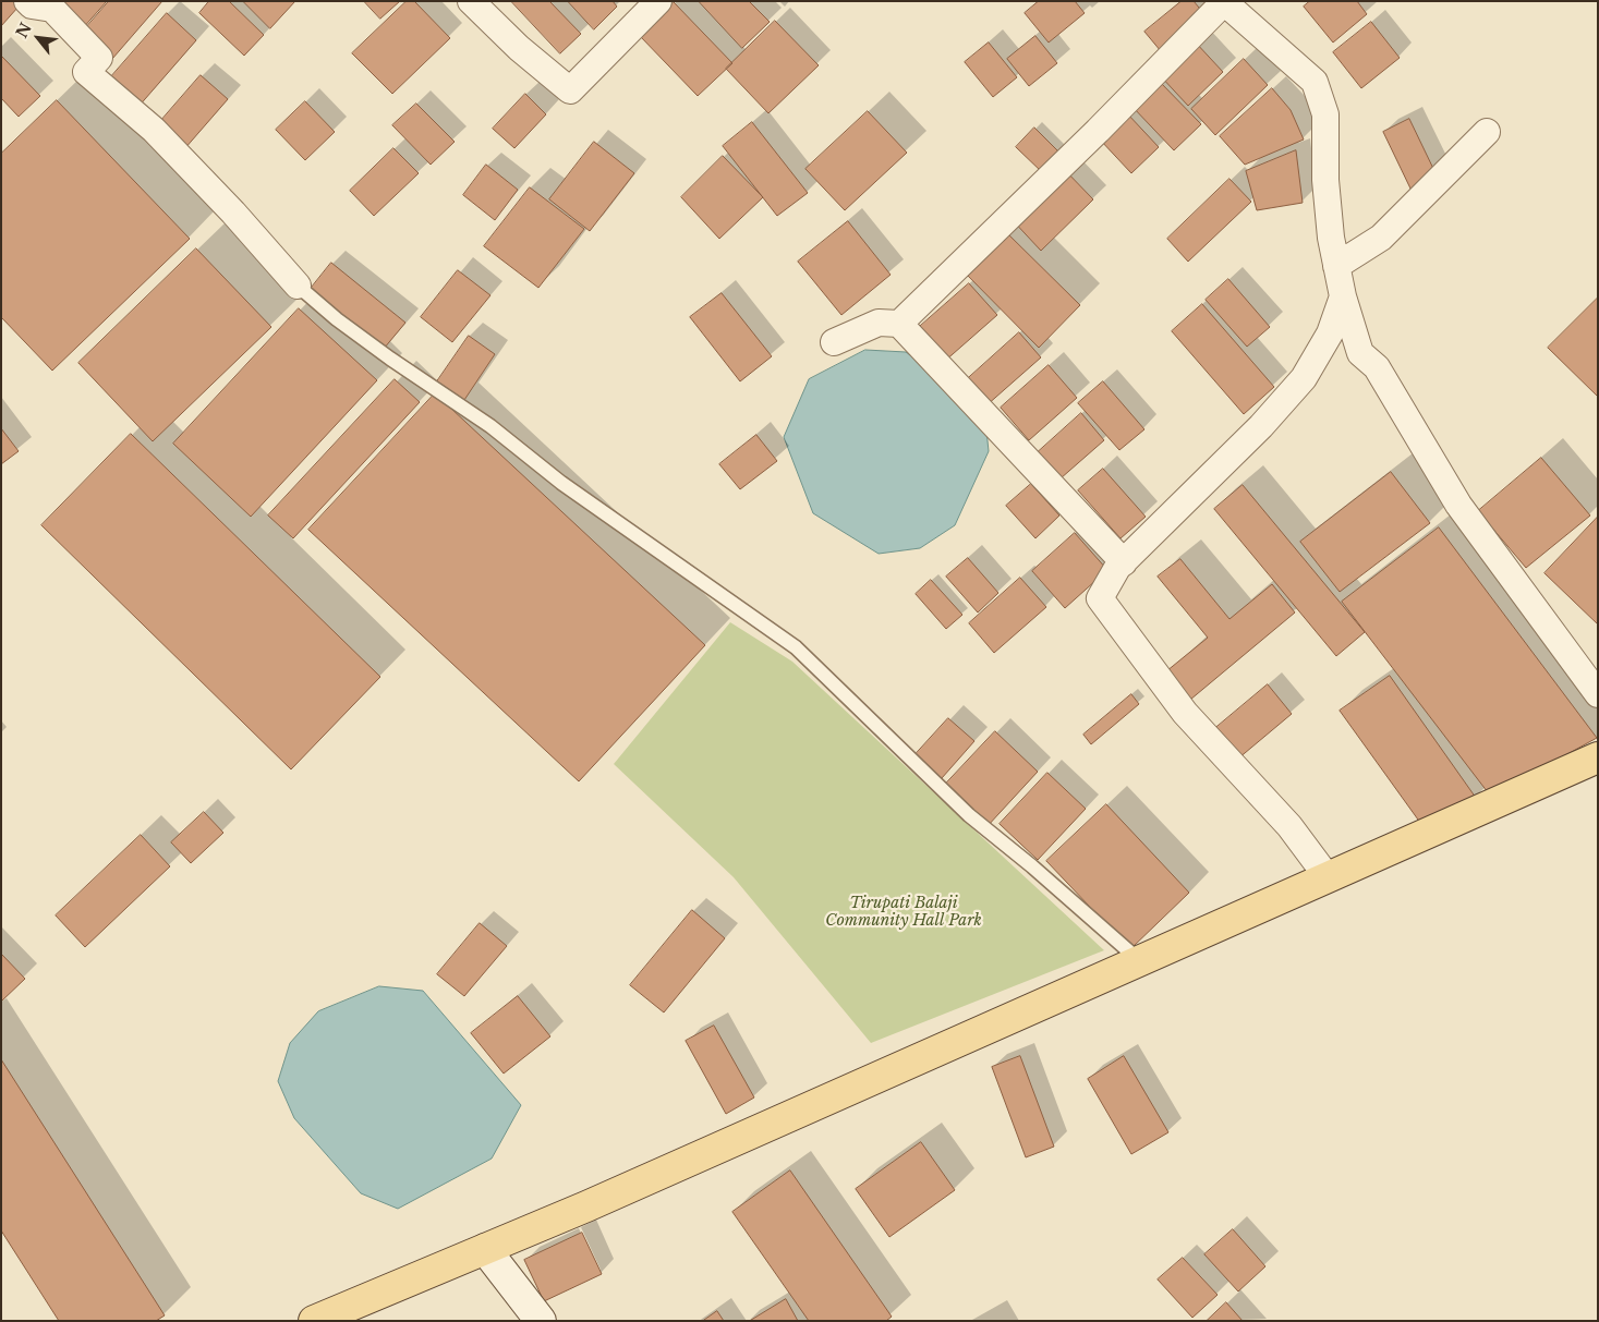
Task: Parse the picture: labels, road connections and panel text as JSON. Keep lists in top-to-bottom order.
{
  "parks": ["Tirupati Balaji Community Hall Park"],
  "north": "top left"
}
